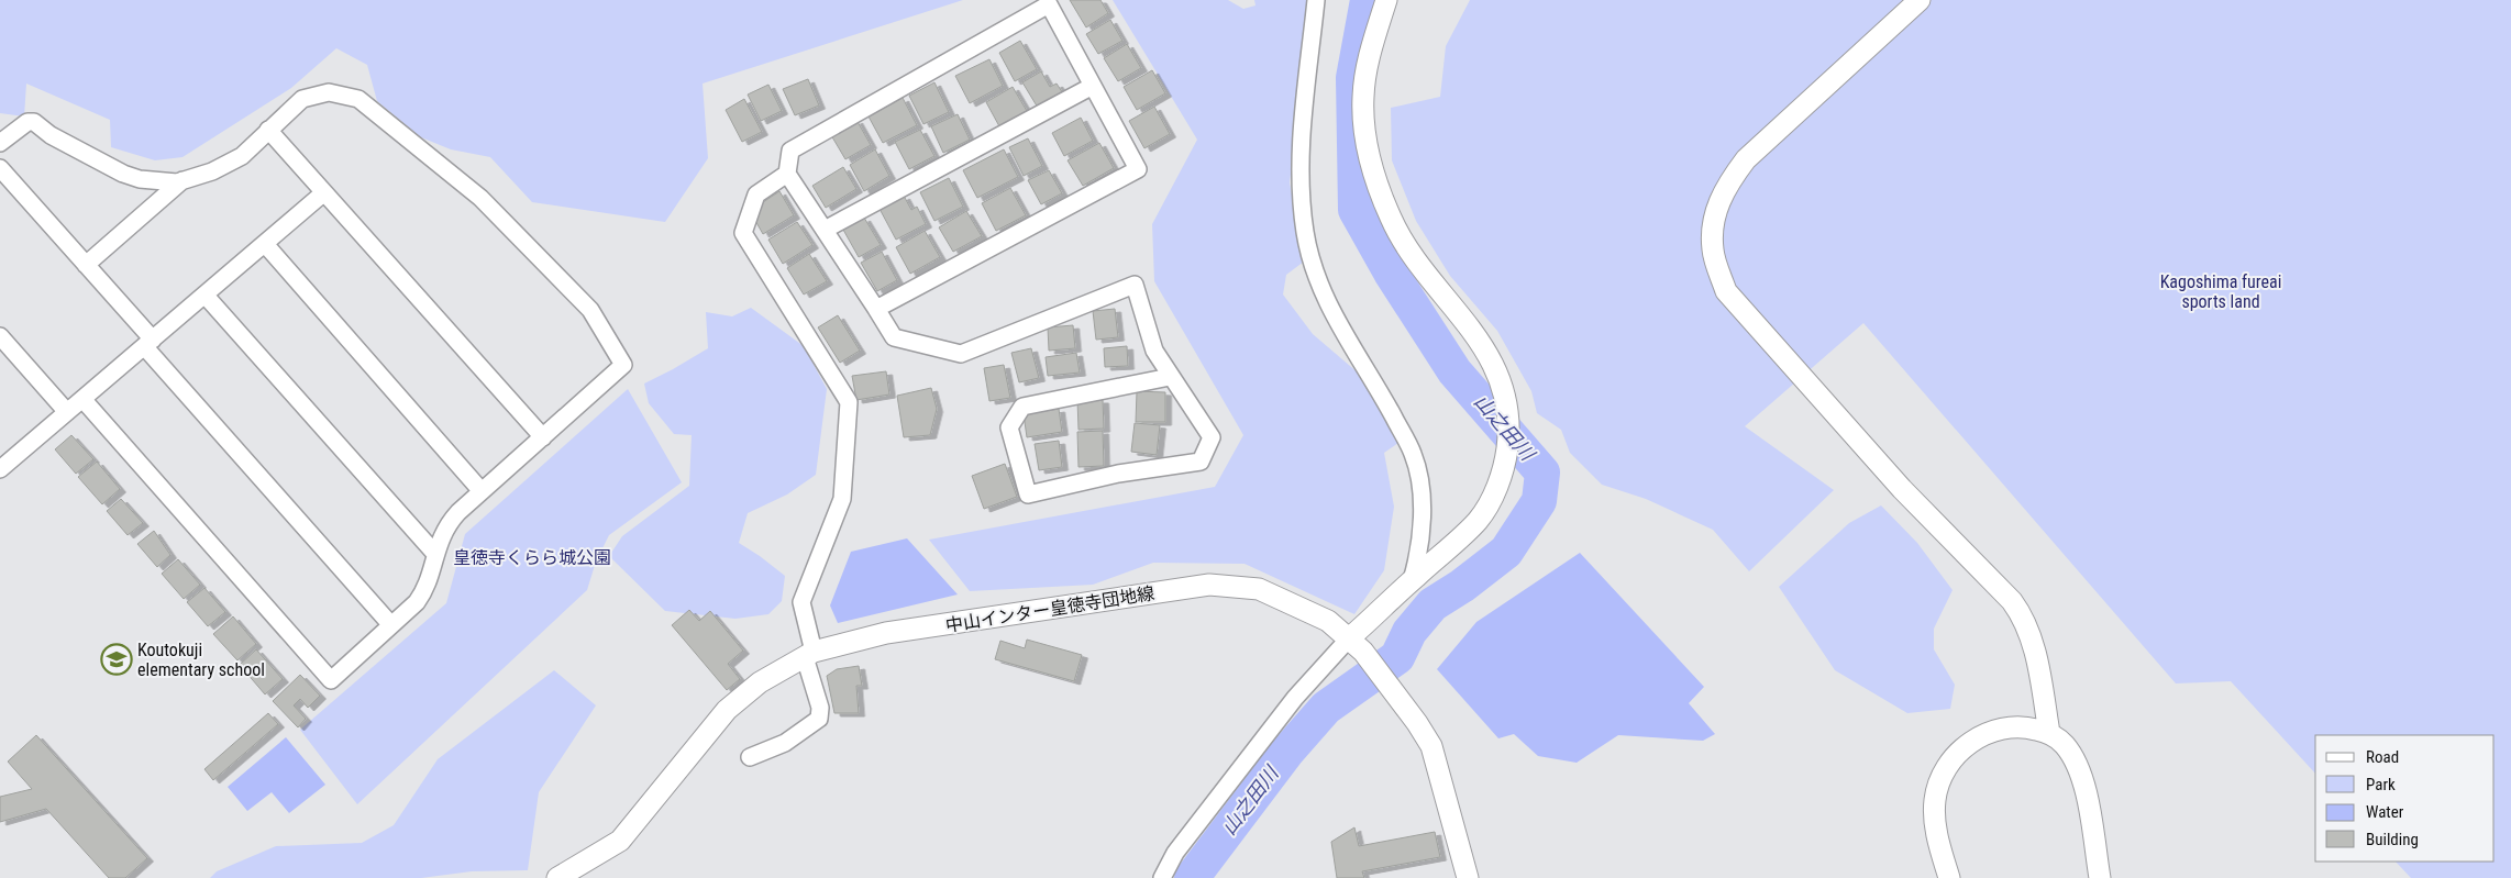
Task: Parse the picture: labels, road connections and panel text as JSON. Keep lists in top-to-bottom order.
{
  "streets": {
    "street": ["中山インター皇徳寺団地線"]
  },
  "water": ["山之田川"],
  "parks": ["Kagoshima fureai sports land", "皇徳寺くらら城公園"],
  "places": {
    "school or university": ["Koutokuji elementary school"]
  },
  "legend": [
    "Road",
    "Park",
    "Water",
    "Building"
  ]
}
